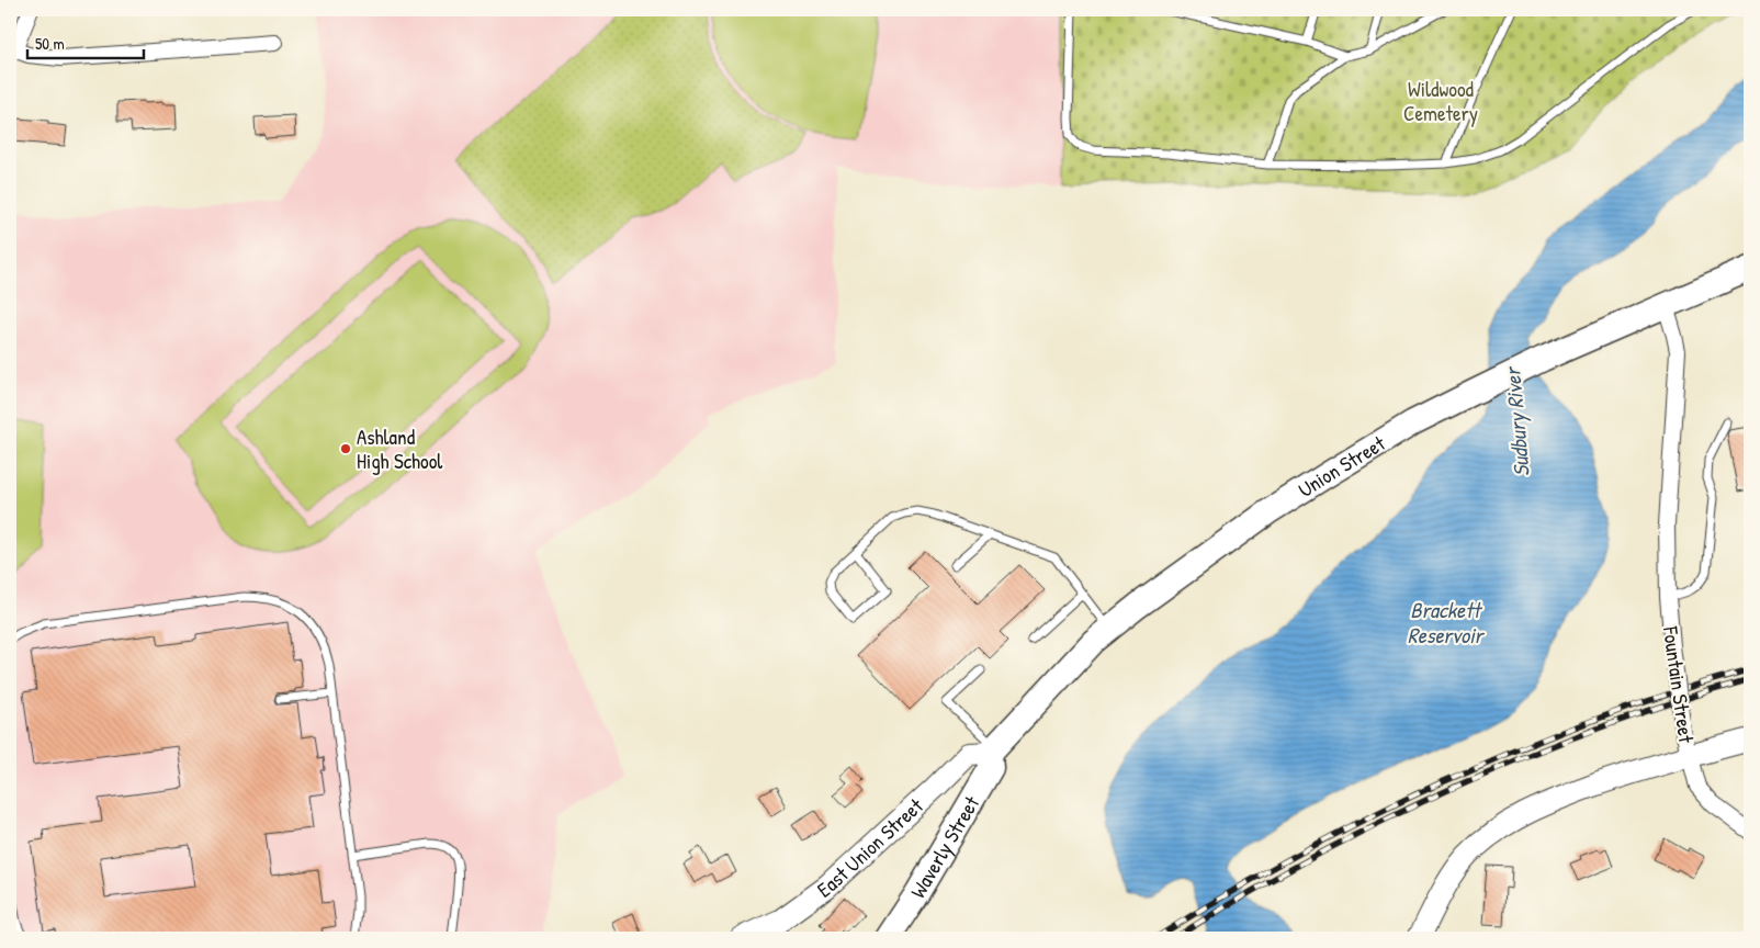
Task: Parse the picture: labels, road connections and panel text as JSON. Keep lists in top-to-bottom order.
{
  "streets": {
    "main road": ["Union Street", "Waverly Street"],
    "street": ["Fountain Street", "East Union Street"]
  },
  "crossings": [
    ["Union Street", "Fountain Street"],
    ["Union Street", "East Union Street"],
    ["Union Street", "Waverly Street"],
    ["East Union Street", "Waverly Street"]
  ],
  "water": ["Sudbury River", "Brackett Reservoir"],
  "parks": ["Wildwood Cemetery"],
  "places": ["Ashland High School"],
  "scale_bar": "50 m"
}
